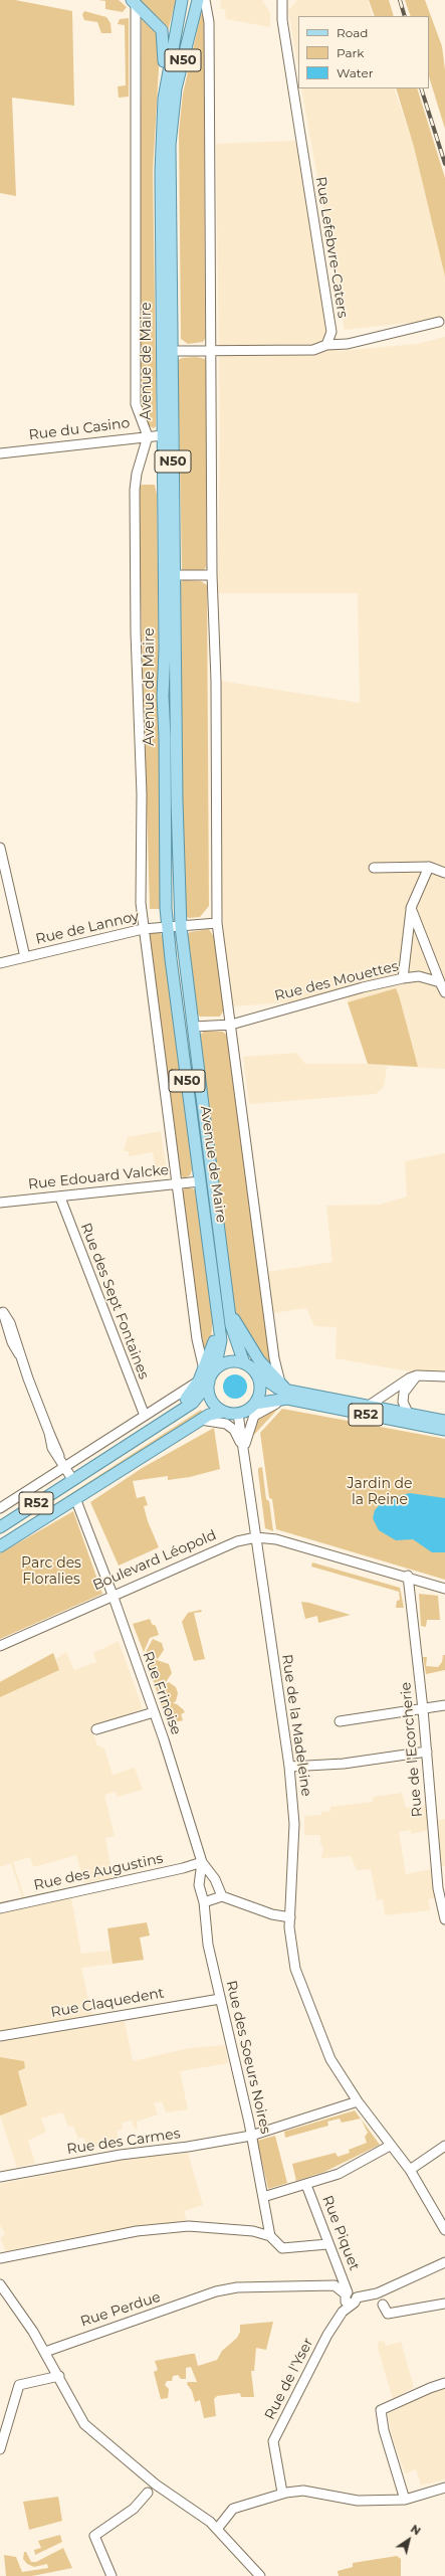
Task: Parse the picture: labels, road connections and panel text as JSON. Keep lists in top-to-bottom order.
{
  "streets": {
    "main road": ["N50", "Avenue de Maire", "R52"],
    "street": [
      "Rue Lefebvre-Caters",
      "Rue du Casino",
      "Rue de Lannoy",
      "Rue des Mouettes",
      "Rue Edouard Valcke",
      "Rue des Sept Fontaines",
      "Boulevard Léopold",
      "Rue Frinoise",
      "Rue de la Madeleine",
      "Rue de l'Ecorcherie",
      "Rue des Augustins",
      "Rue Claquedent",
      "Rue des Soeurs Noires",
      "Rue des Carmes",
      "Rue Piquet",
      "Rue Perdue",
      "Rue de l'Yser"
    ]
  },
  "crossings": [
    ["Avenue de Maire", "Rue du Casino"],
    ["Avenue de Maire", "Rue de Lannoy"],
    ["Avenue de Maire", "Rue Edouard Valcke"],
    ["Avenue de Maire", "R52"],
    ["Avenue de Maire", "Rue de la Madeleine"],
    ["Rue Edouard Valcke", "Rue des Sept Fontaines"],
    ["R52", "Rue Frinoise"],
    ["R52", "Rue de la Madeleine"],
    ["Boulevard Léopold", "Rue Frinoise"],
    ["Boulevard Léopold", "Rue de la Madeleine"],
    ["Boulevard Léopold", "Rue de l'Ecorcherie"],
    ["Rue Frinoise", "Rue des Augustins"],
    ["Rue Frinoise", "Rue des Soeurs Noires"],
    ["Rue de la Madeleine", "Rue des Carmes"],
    ["Rue des Augustins", "Rue des Soeurs Noires"],
    ["Rue Claquedent", "Rue des Soeurs Noires"],
    ["Rue des Soeurs Noires", "Rue des Carmes"],
    ["Rue Piquet", "Rue Perdue"],
    ["Rue Piquet", "Rue de l'Yser"],
    ["Rue Perdue", "Rue de l'Yser"]
  ],
  "parks": ["Jardin de la Reine", "Parc des Floralies"],
  "legend": ["Road", "Park", "Water"],
  "north": "top right"
}
